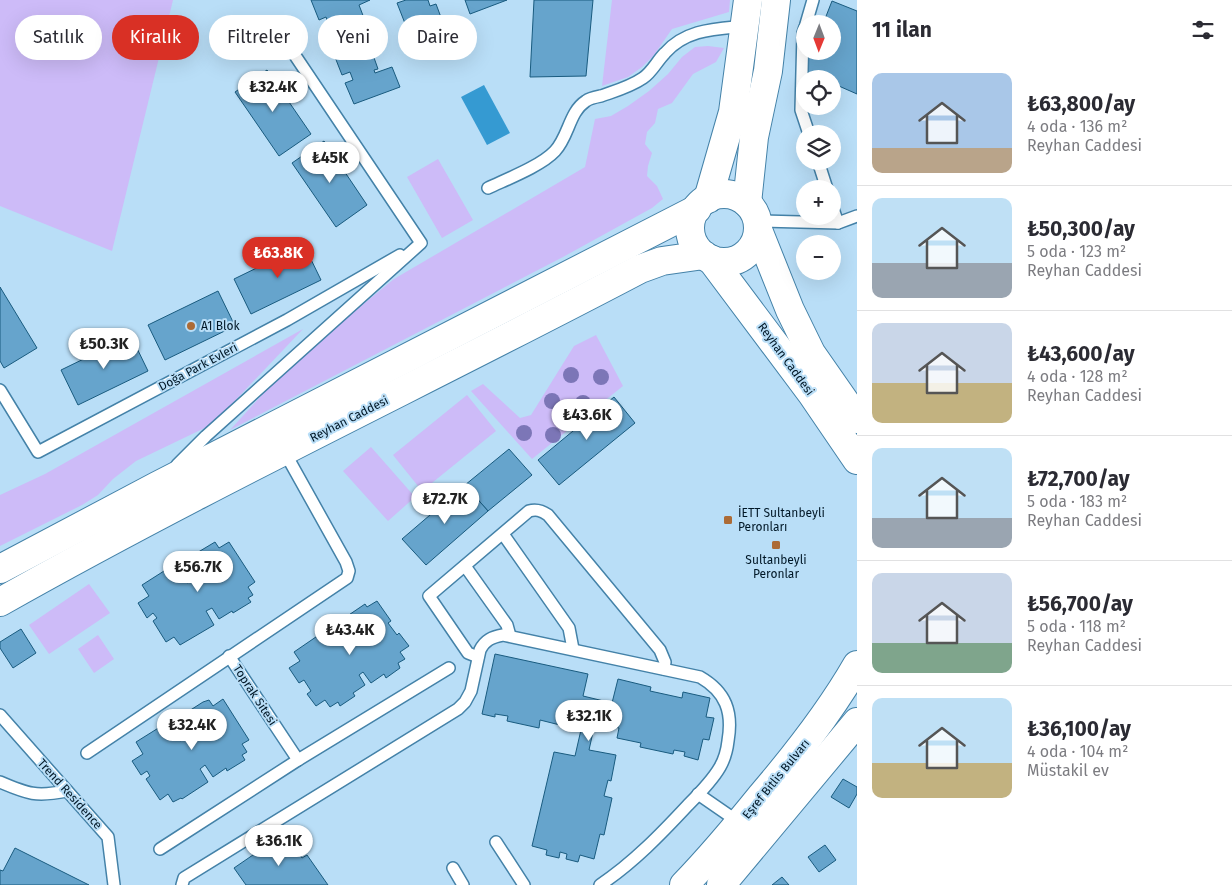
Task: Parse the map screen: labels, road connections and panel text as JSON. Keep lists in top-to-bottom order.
{
  "streets": {
    "main road": ["Reyhan Caddesi", "Eşref Bitlis Bulvarı"],
    "lane": ["Doğa Park Evleri", "Toprak Sitesi", "Trend Residence"]
  },
  "crossings": [
    ["Reyhan Caddesi", "Toprak Sitesi"]
  ],
  "places": {
    "other": ["A1 Blok"],
    "transit": ["İETT Sultanbeyli Peronları", "Sultanbeyli Peronlar"]
  },
  "north": "bottom",
  "page": {
    "heading": "11 ilan",
    "map_buttons": ["+", "−"],
    "chip": [
      "Satılık",
      "Kiralık",
      "Filtreler",
      "Yeni",
      "Daire"
    ],
    "list": [
      {
        "name": "₺63,800/ay",
        "note": "4 oda · 136 m² · Reyhan Caddesi"
      },
      {
        "name": "₺50,300/ay",
        "note": "5 oda · 123 m² · Reyhan Caddesi"
      },
      {
        "name": "₺43,600/ay",
        "note": "4 oda · 128 m² · Reyhan Caddesi"
      },
      {
        "name": "₺72,700/ay",
        "note": "5 oda · 183 m² · Reyhan Caddesi"
      },
      {
        "name": "₺56,700/ay",
        "note": "5 oda · 118 m² · Reyhan Caddesi"
      },
      {
        "name": "₺36,100/ay",
        "note": "4 oda · 104 m² · Müstakil ev"
      }
    ],
    "price": [
      "₺32.4K",
      "₺45K",
      "₺63.8K",
      "₺50.3K",
      "₺43.6K",
      "₺72.7K",
      "₺56.7K",
      "₺43.4K",
      "₺32.1K",
      "₺32.4K",
      "₺36.1K"
    ]
  }
}
